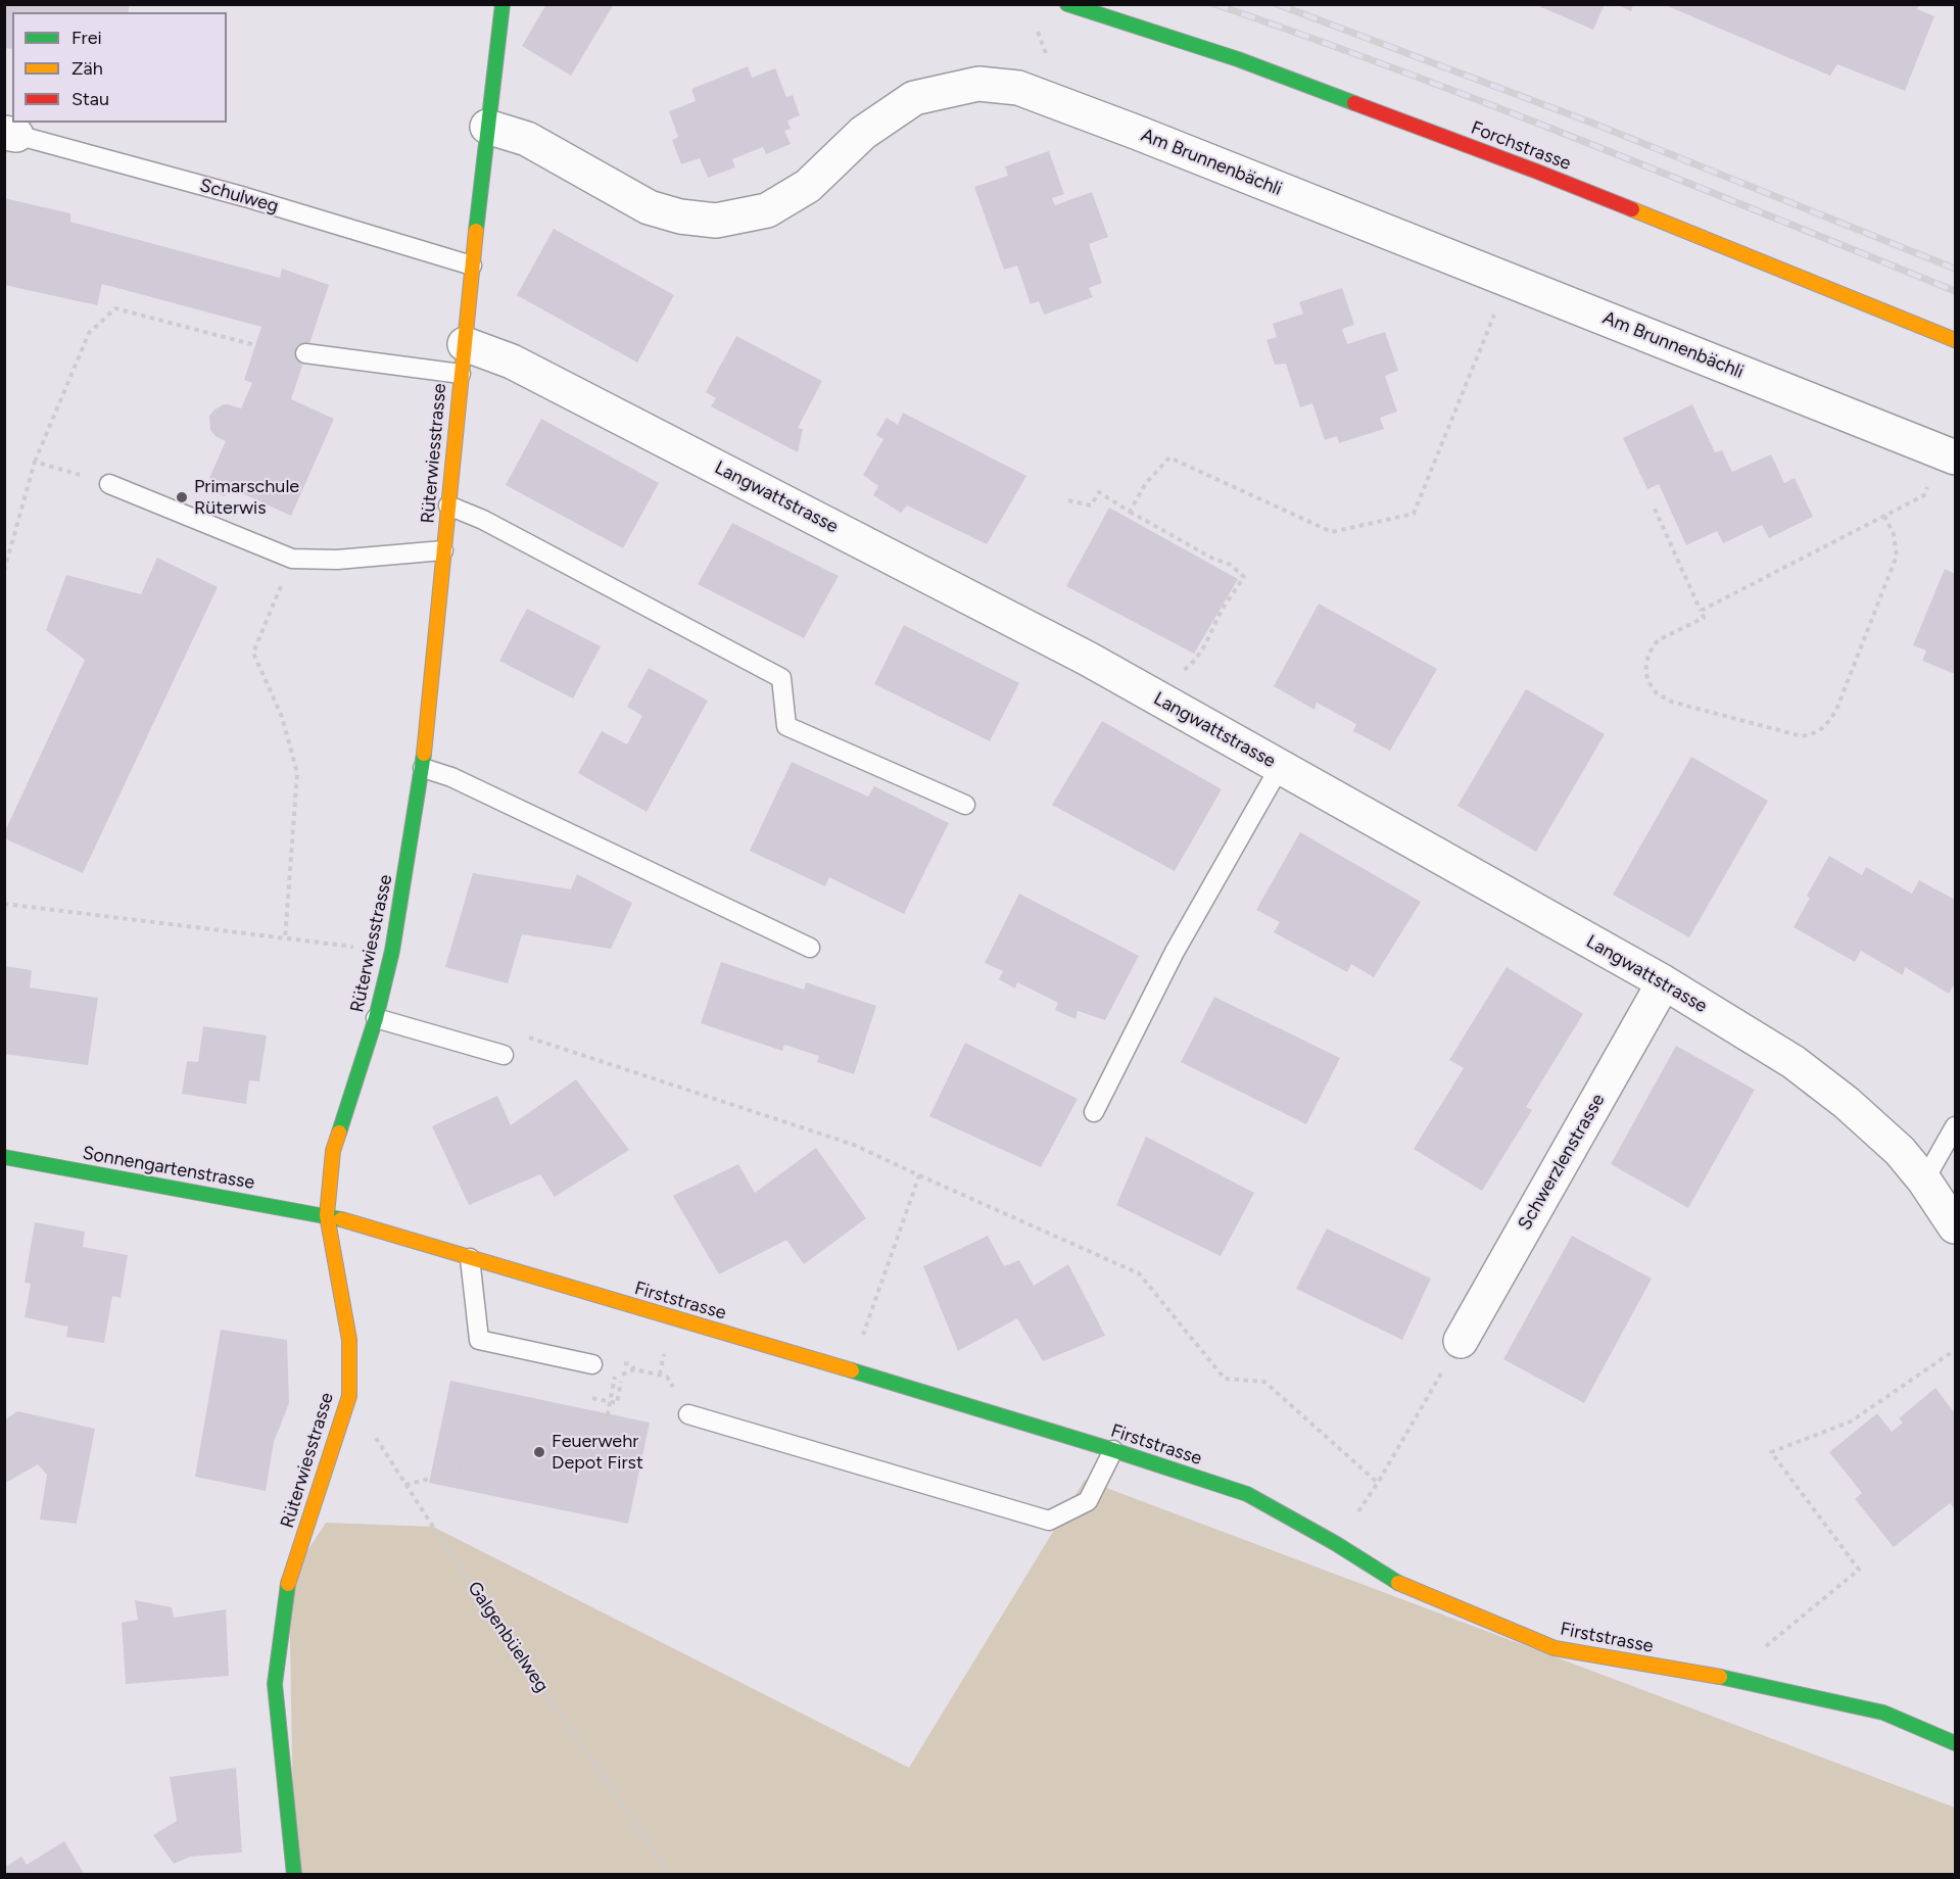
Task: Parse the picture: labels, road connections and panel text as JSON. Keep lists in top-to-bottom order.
{
  "streets": {
    "street": [
      "Forchstrasse",
      "Am Brunnenbächli",
      "Rüterwiesstrasse",
      "Langwattstrasse",
      "Schwerzlenstrasse",
      "Sonnengartenstrasse",
      "Firststrasse"
    ],
    "lane": ["Schulweg"],
    "path": ["Galgenbüelweg"]
  },
  "crossings": [
    ["Am Brunnenbächli", "Rüterwiesstrasse"],
    ["Schulweg", "Rüterwiesstrasse"],
    ["Rüterwiesstrasse", "Langwattstrasse"],
    ["Rüterwiesstrasse", "Sonnengartenstrasse"],
    ["Rüterwiesstrasse", "Firststrasse"],
    ["Rüterwiesstrasse", "Galgenbüelweg"],
    ["Langwattstrasse", "Schwerzlenstrasse"],
    ["Sonnengartenstrasse", "Firststrasse"]
  ],
  "places": ["Primarschule Rüterwis", "Feuerwehr Depot First"],
  "legend": ["Frei", "Zäh", "Stau"]
}
